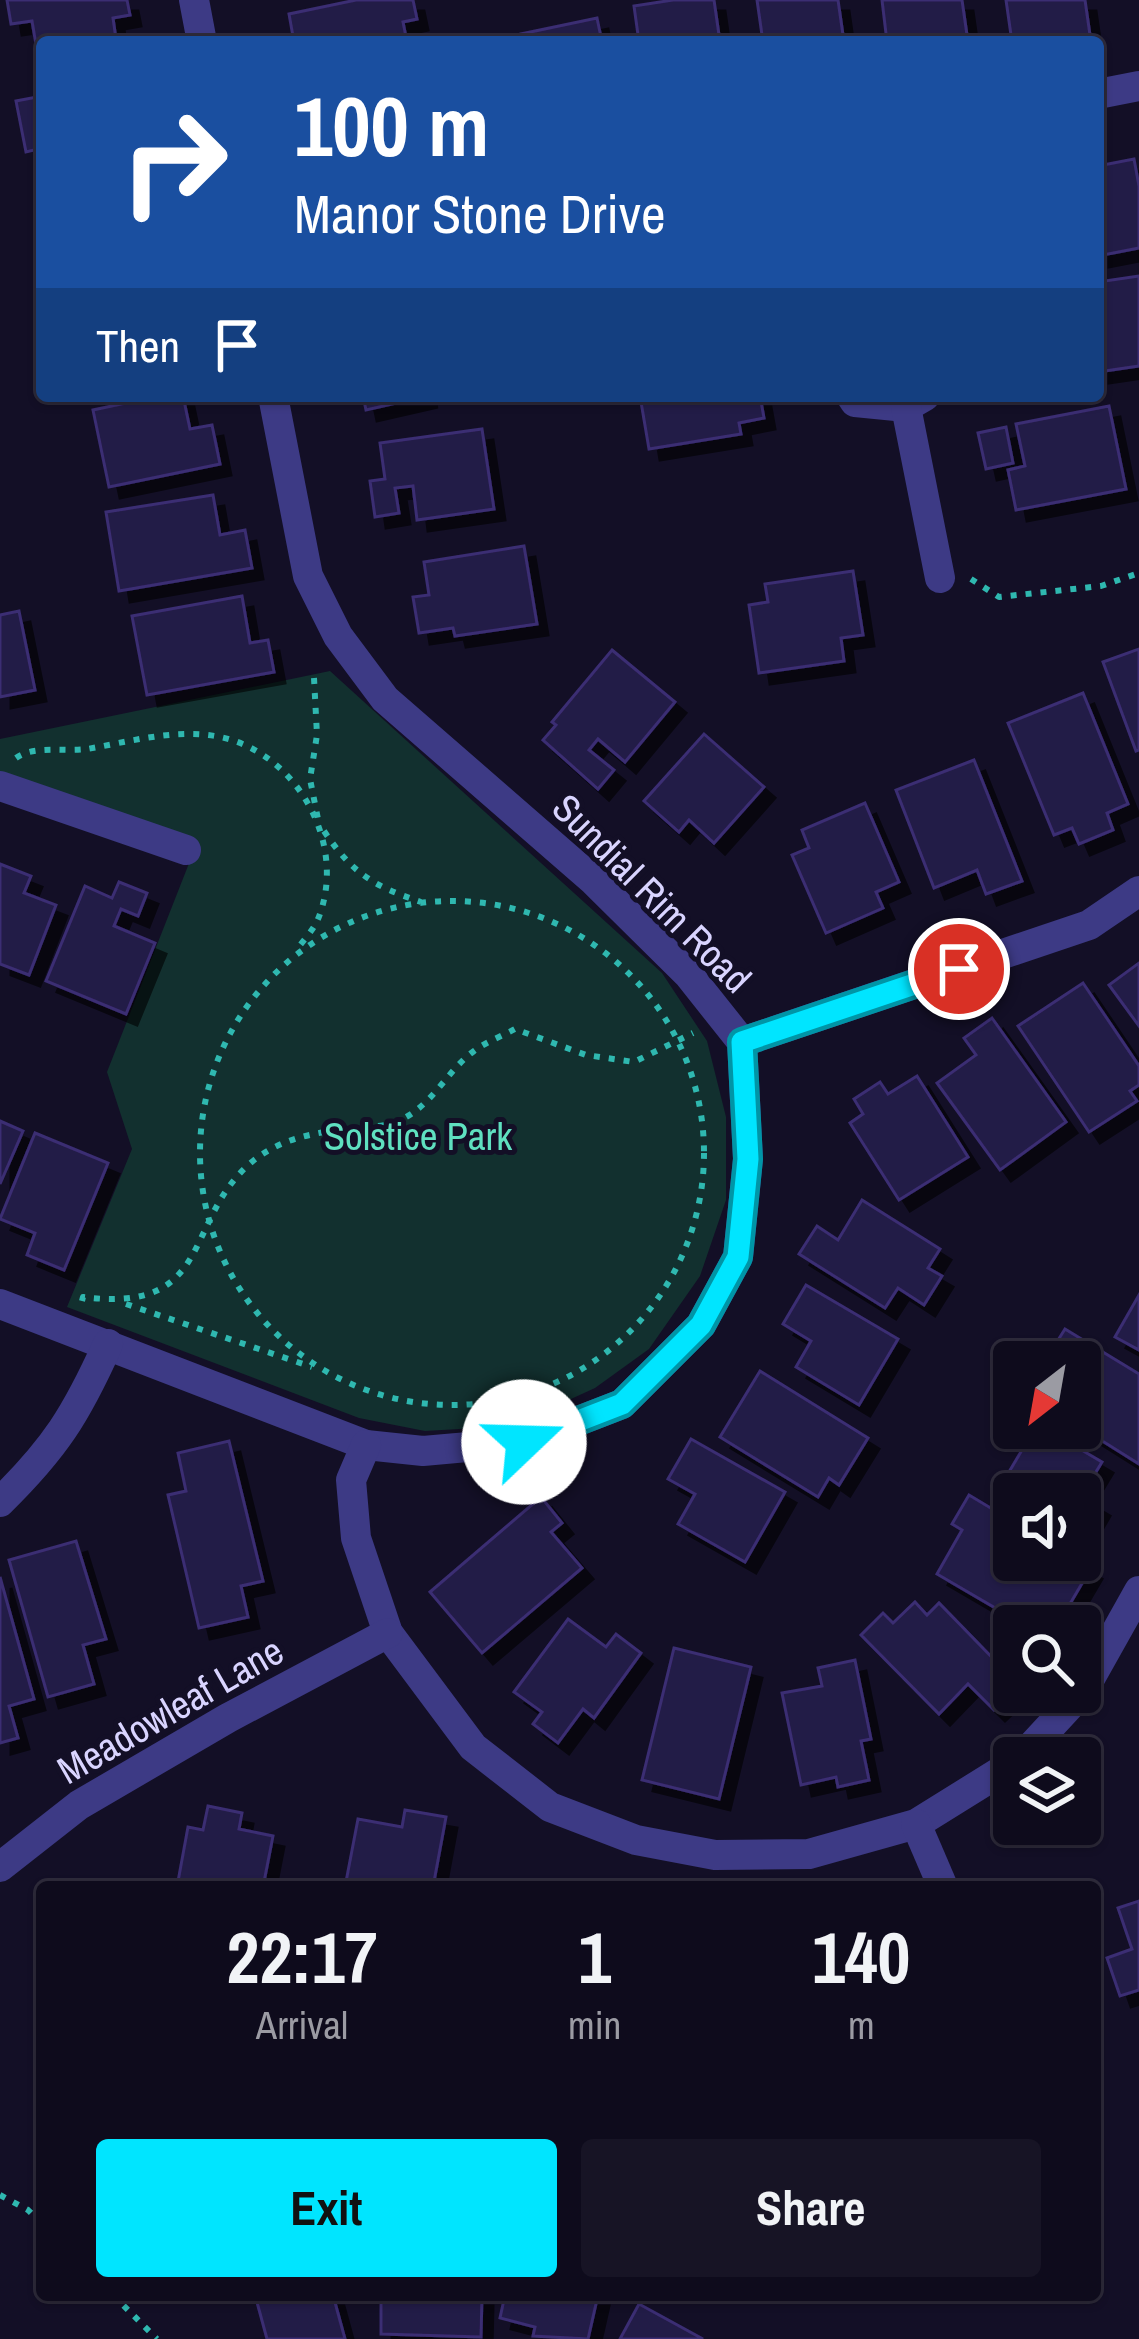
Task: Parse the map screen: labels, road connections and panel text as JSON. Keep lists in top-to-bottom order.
{
  "streets": {
    "street": ["Sundial Rim Road", "Meadowleaf Lane"]
  },
  "parks": ["Solstice Park"],
  "north": "bottom left",
  "page": {
    "turn": ["100 m", "Manor Stone Drive"],
    "then": "Then",
    "eta": [
      "22:17",
      "Arrival",
      "1",
      "min",
      "140",
      "m"
    ],
    "buttons": ["Exit", "Share"]
  }
}
